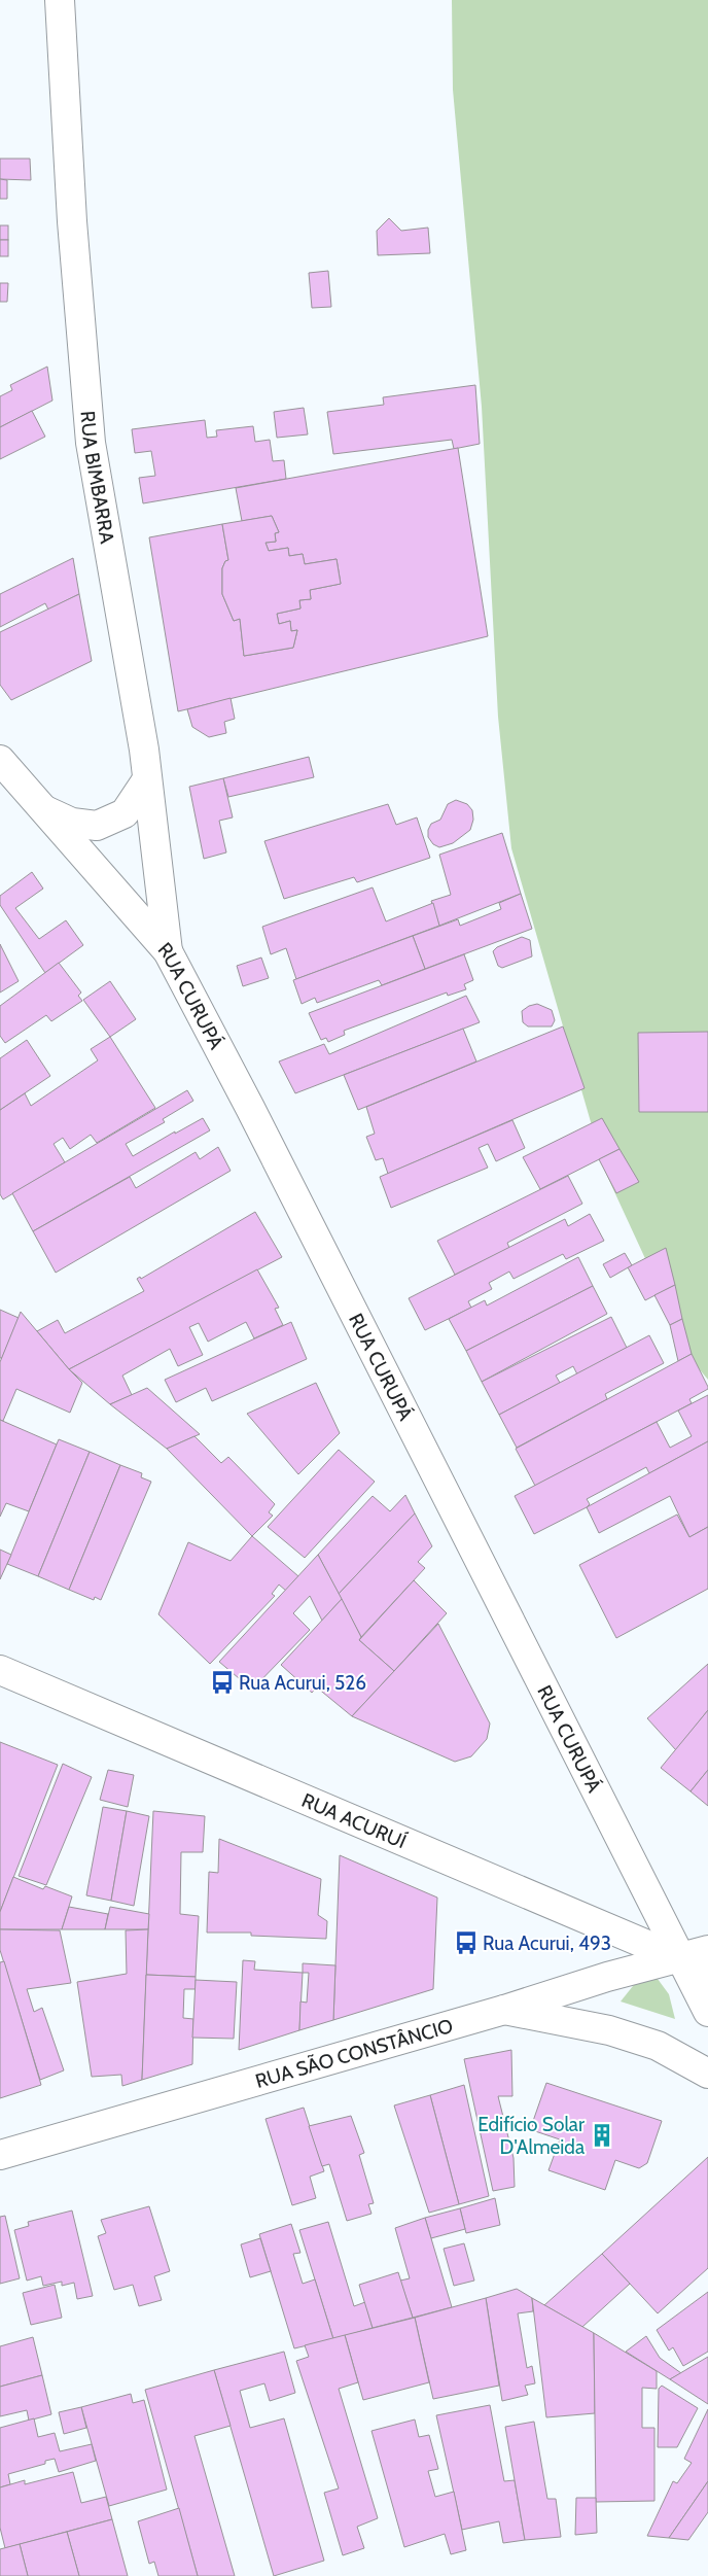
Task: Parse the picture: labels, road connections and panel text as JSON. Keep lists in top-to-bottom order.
{
  "streets": {
    "street": [
      "RUA BIMBARRA",
      "RUA CURUPÁ",
      "RUA ACURUÍ",
      "RUA SÃO CONSTÂNCIO"
    ]
  },
  "crossings": [
    ["RUA BIMBARRA", "RUA CURUPÁ"],
    ["RUA CURUPÁ", "RUA ACURUÍ"],
    ["RUA CURUPÁ", "RUA SÃO CONSTÂNCIO"],
    ["RUA ACURUÍ", "RUA SÃO CONSTÂNCIO"]
  ],
  "places": {
    "bus stop": ["Rua Acurui, 526", "Rua Acurui, 493"],
    "building": ["Edifício Solar D'Almeida"]
  }
}
